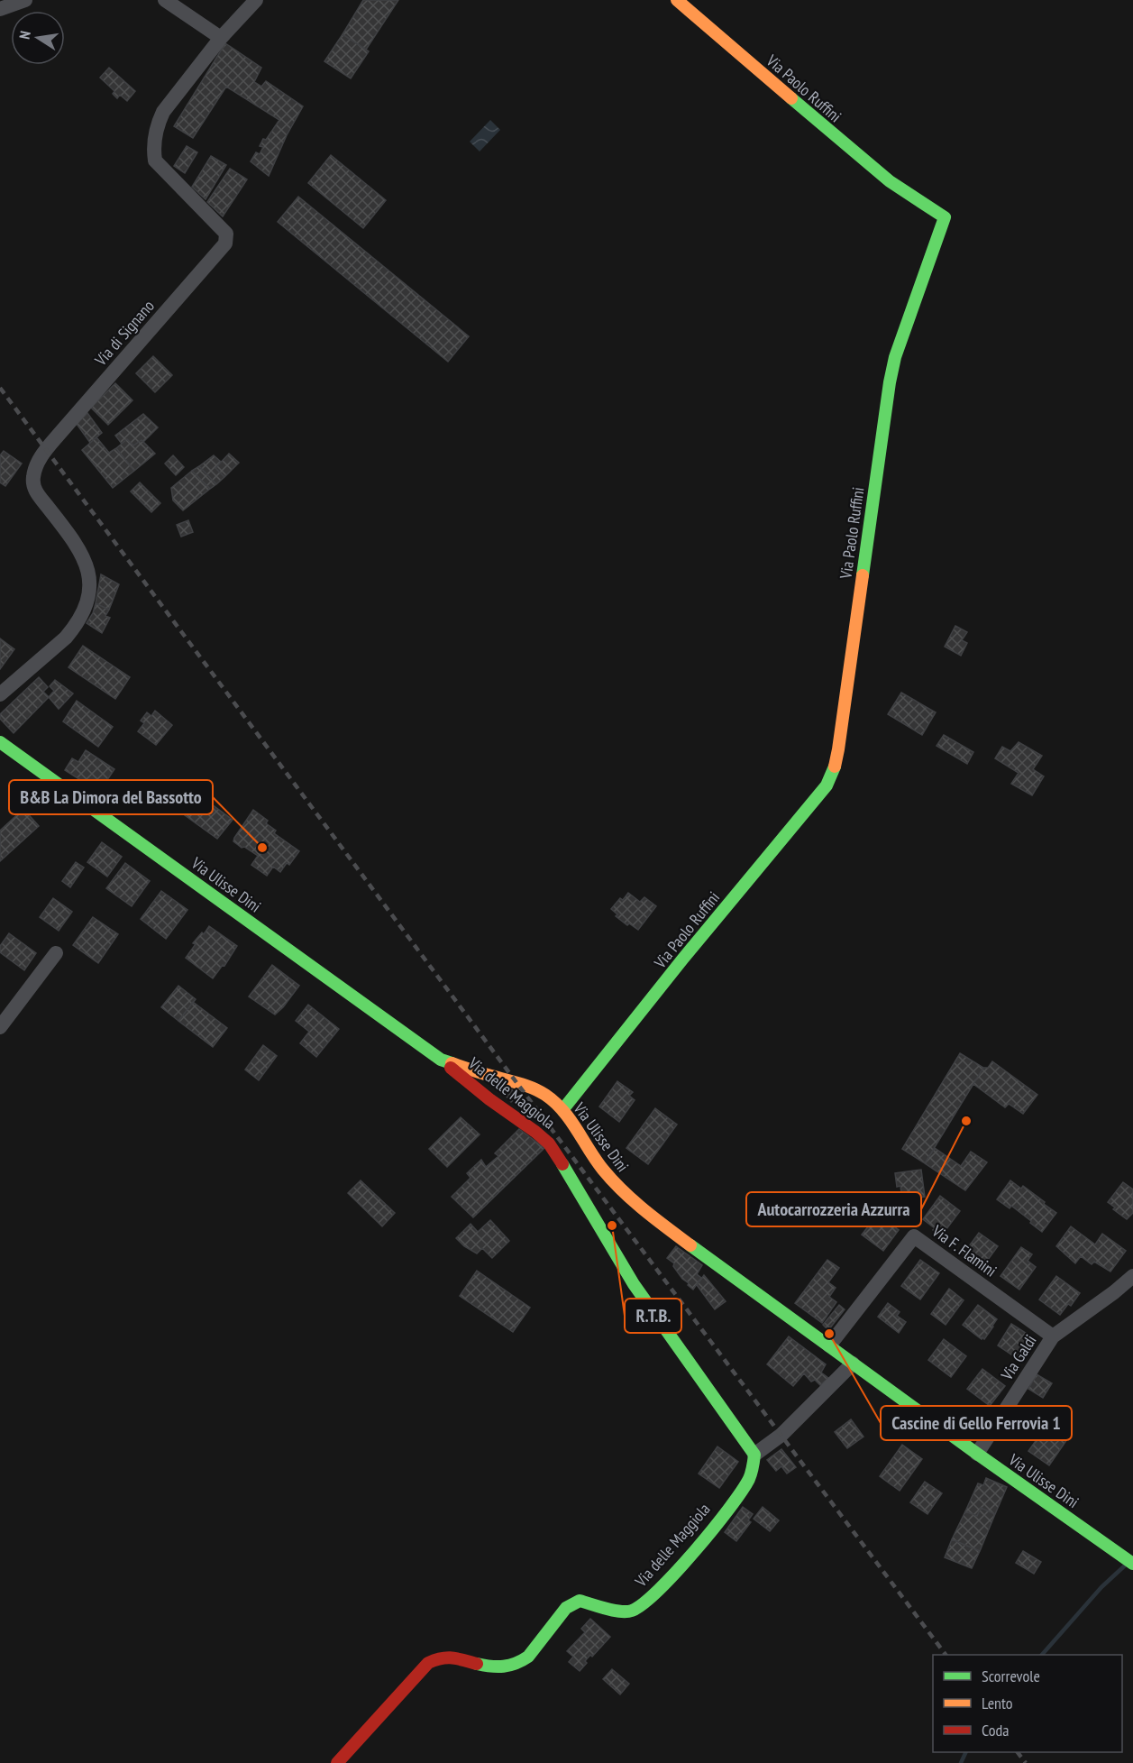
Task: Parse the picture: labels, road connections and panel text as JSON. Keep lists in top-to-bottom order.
{
  "streets": {
    "street": [
      "Via Paolo Ruffini",
      "Via di Signano",
      "Via Ulisse Dini",
      "Via delle Maggiola",
      "Via F. Flamini",
      "Via Galdi"
    ]
  },
  "crossings": [
    ["Via Paolo Ruffini", "Via Ulisse Dini"],
    ["Via Ulisse Dini", "Via delle Maggiola"],
    ["Via Ulisse Dini", "Via F. Flamini"],
    ["Via Ulisse Dini", "Via Galdi"],
    ["Via F. Flamini", "Via Galdi"]
  ],
  "places": [
    "B&B La Dimora del Bassotto",
    "Autocarrozzeria Azzurra",
    "R.T.B.",
    "Cascine di Gello Ferrovia 1"
  ],
  "legend": ["Scorrevole", "Lento", "Coda"],
  "north": "left"
}
